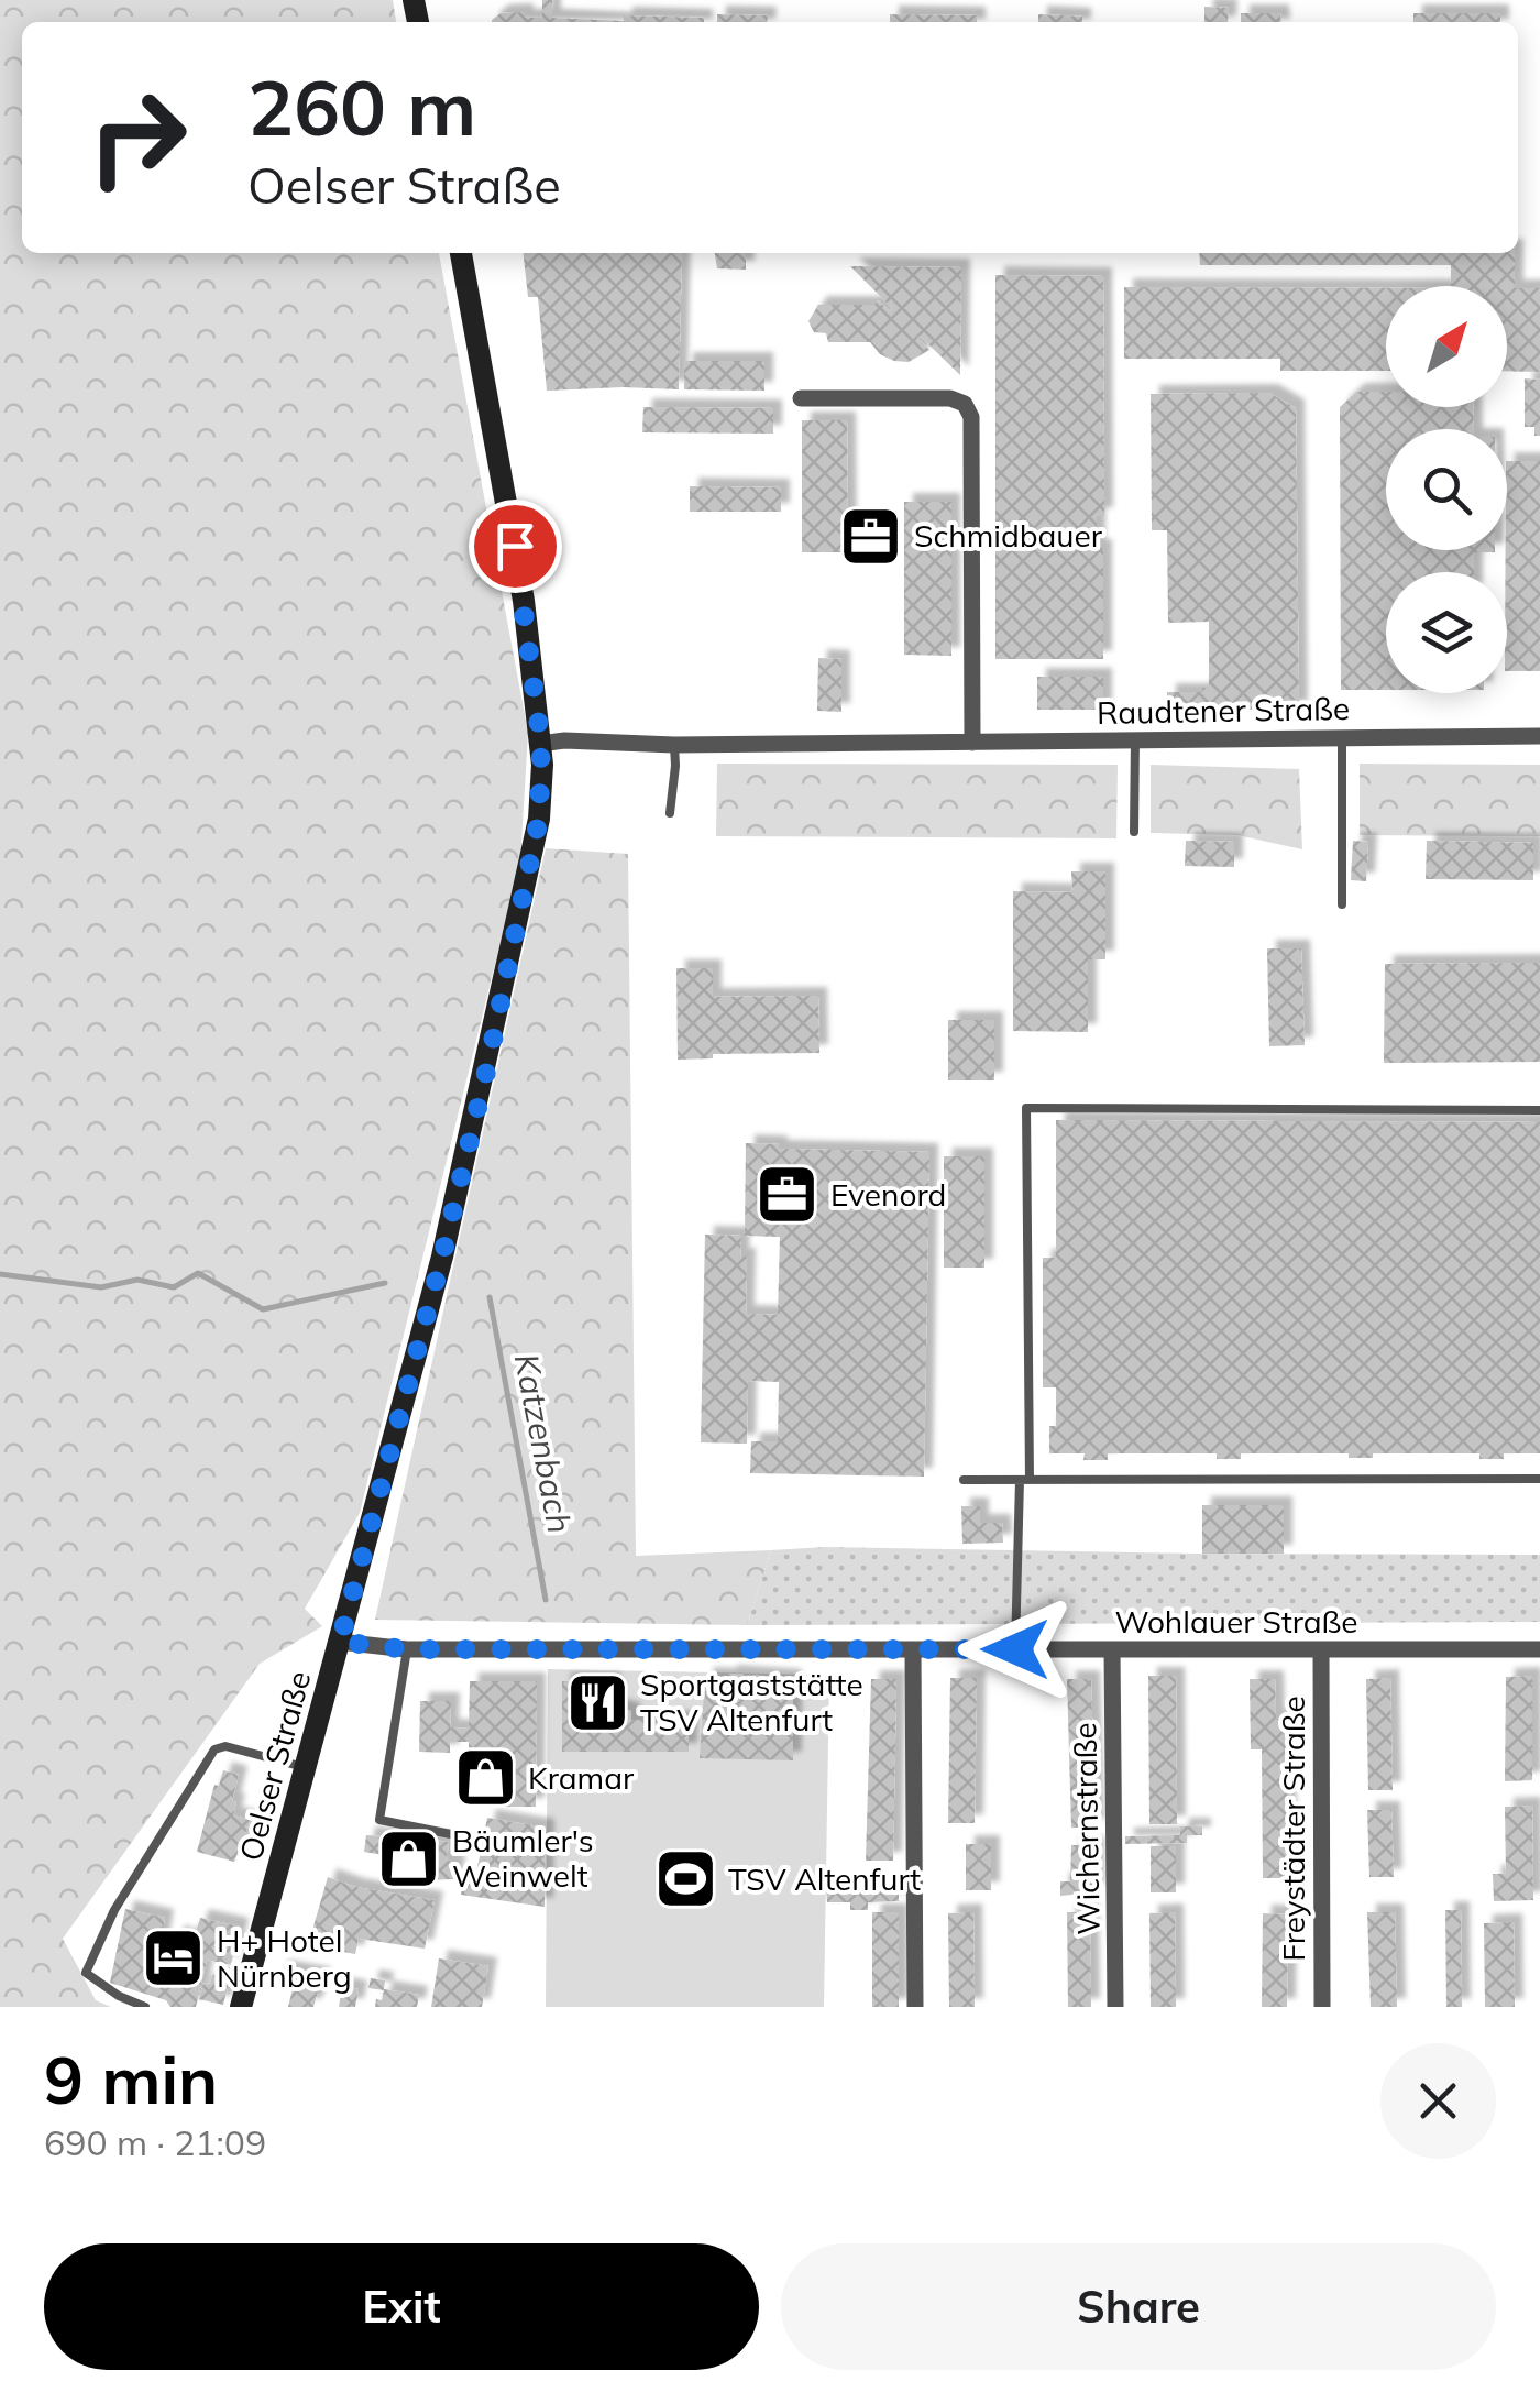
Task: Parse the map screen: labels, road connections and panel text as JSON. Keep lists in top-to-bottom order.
{
  "streets": {
    "main road": ["Oelser Straße"],
    "street": [
      "Raudtener Straße",
      "Wohlauer Straße",
      "Wichernstraße",
      "Freystädter Straße"
    ]
  },
  "crossings": [
    ["Raudtener Straße", "Oelser Straße"],
    ["Wohlauer Straße", "Oelser Straße"],
    ["Wohlauer Straße", "Wichernstraße"],
    ["Wohlauer Straße", "Freystädter Straße"]
  ],
  "water": ["Katzenbach"],
  "places": {
    "office": ["Schmidbauer", "Evenord"],
    "restaurant": ["Sportgaststätte TSV Altenfurt"],
    "shop": ["Kramar", "Bäumler's Weinwelt"],
    "sports": ["TSV Altenfurt"],
    "hotel": ["H+ Hotel Nürnberg"]
  },
  "north": "top right",
  "page": {
    "turn": ["260 m", "Oelser Straße"],
    "heading": ["9 min", "690 m · 21:09"],
    "buttons": ["Exit", "Share"]
  }
}
